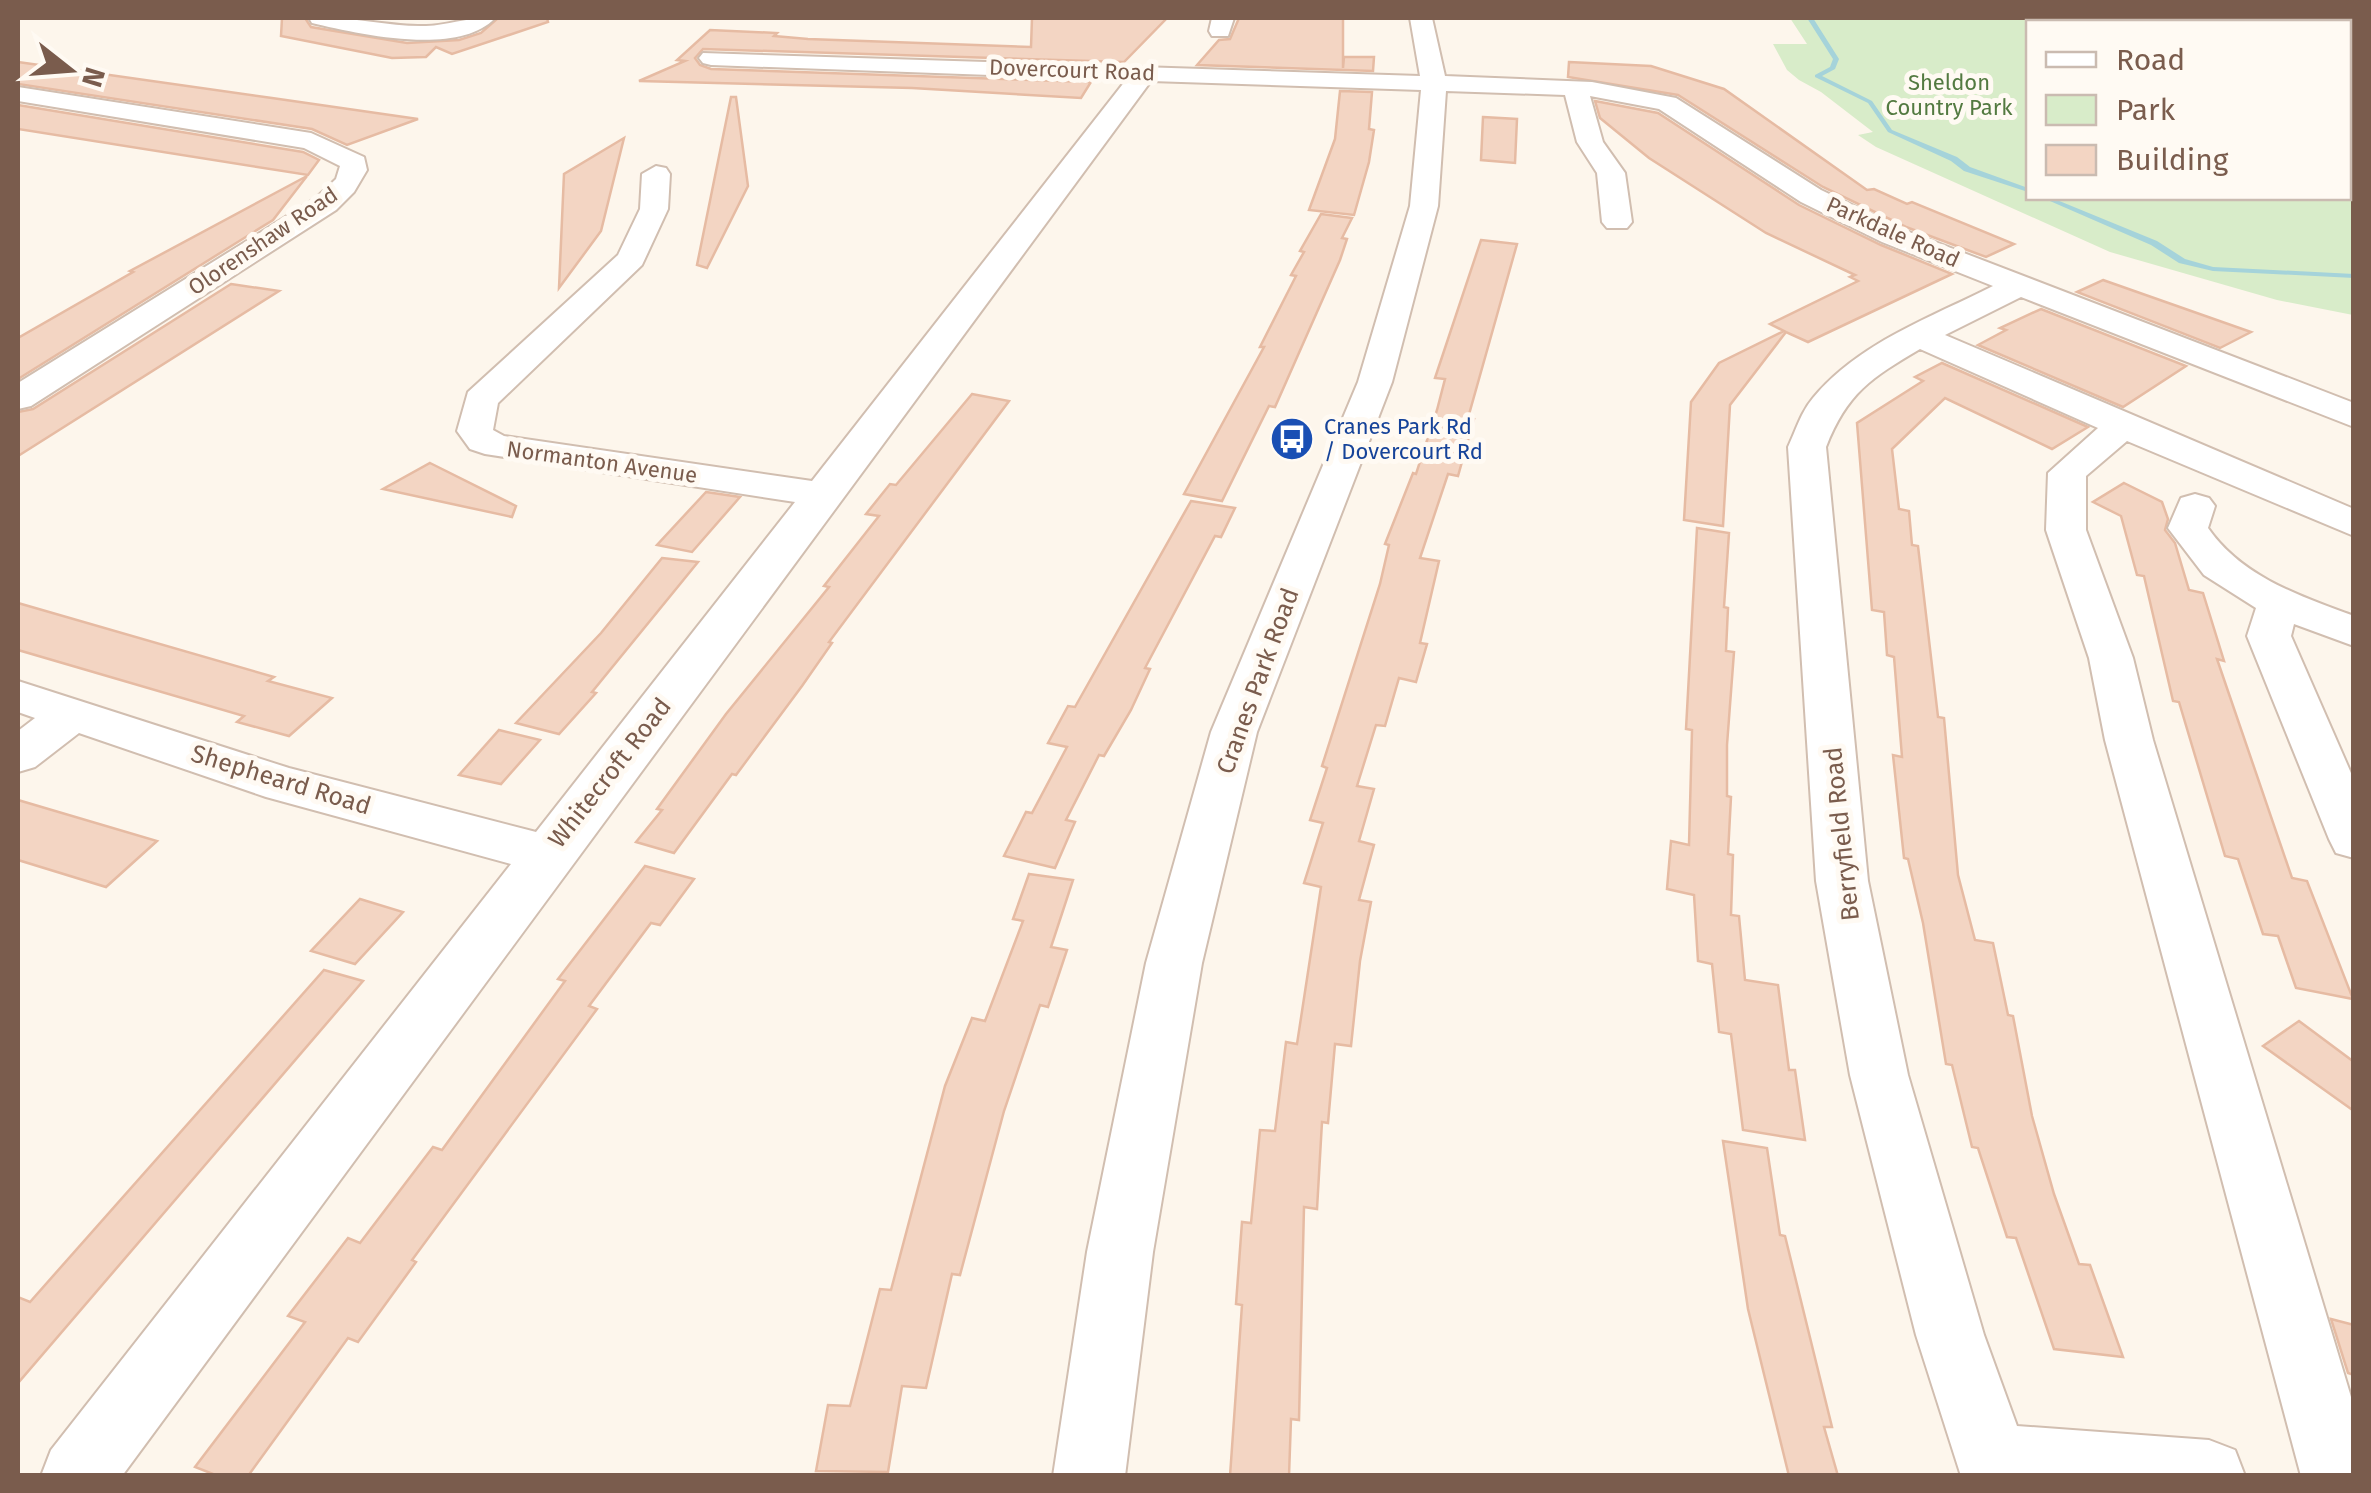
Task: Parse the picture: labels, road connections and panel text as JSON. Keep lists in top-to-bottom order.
{
  "streets": {
    "street": [
      "Dovercourt Road",
      "Parkdale Road",
      "Olorenshaw Road",
      "Normanton Avenue",
      "Cranes Park Road",
      "Whitecroft Road",
      "Shepheard Road",
      "Berryfield Road"
    ]
  },
  "crossings": [
    ["Dovercourt Road", "Parkdale Road"],
    ["Dovercourt Road", "Cranes Park Road"],
    ["Dovercourt Road", "Whitecroft Road"],
    ["Parkdale Road", "Cranes Park Road"],
    ["Parkdale Road", "Berryfield Road"],
    ["Normanton Avenue", "Whitecroft Road"],
    ["Whitecroft Road", "Shepheard Road"]
  ],
  "parks": ["Sheldon Country Park"],
  "places": {
    "bus stop": ["Cranes Park Rd / Dovercourt Rd"]
  },
  "legend": ["Road", "Park", "Building"],
  "north": "right"
}
